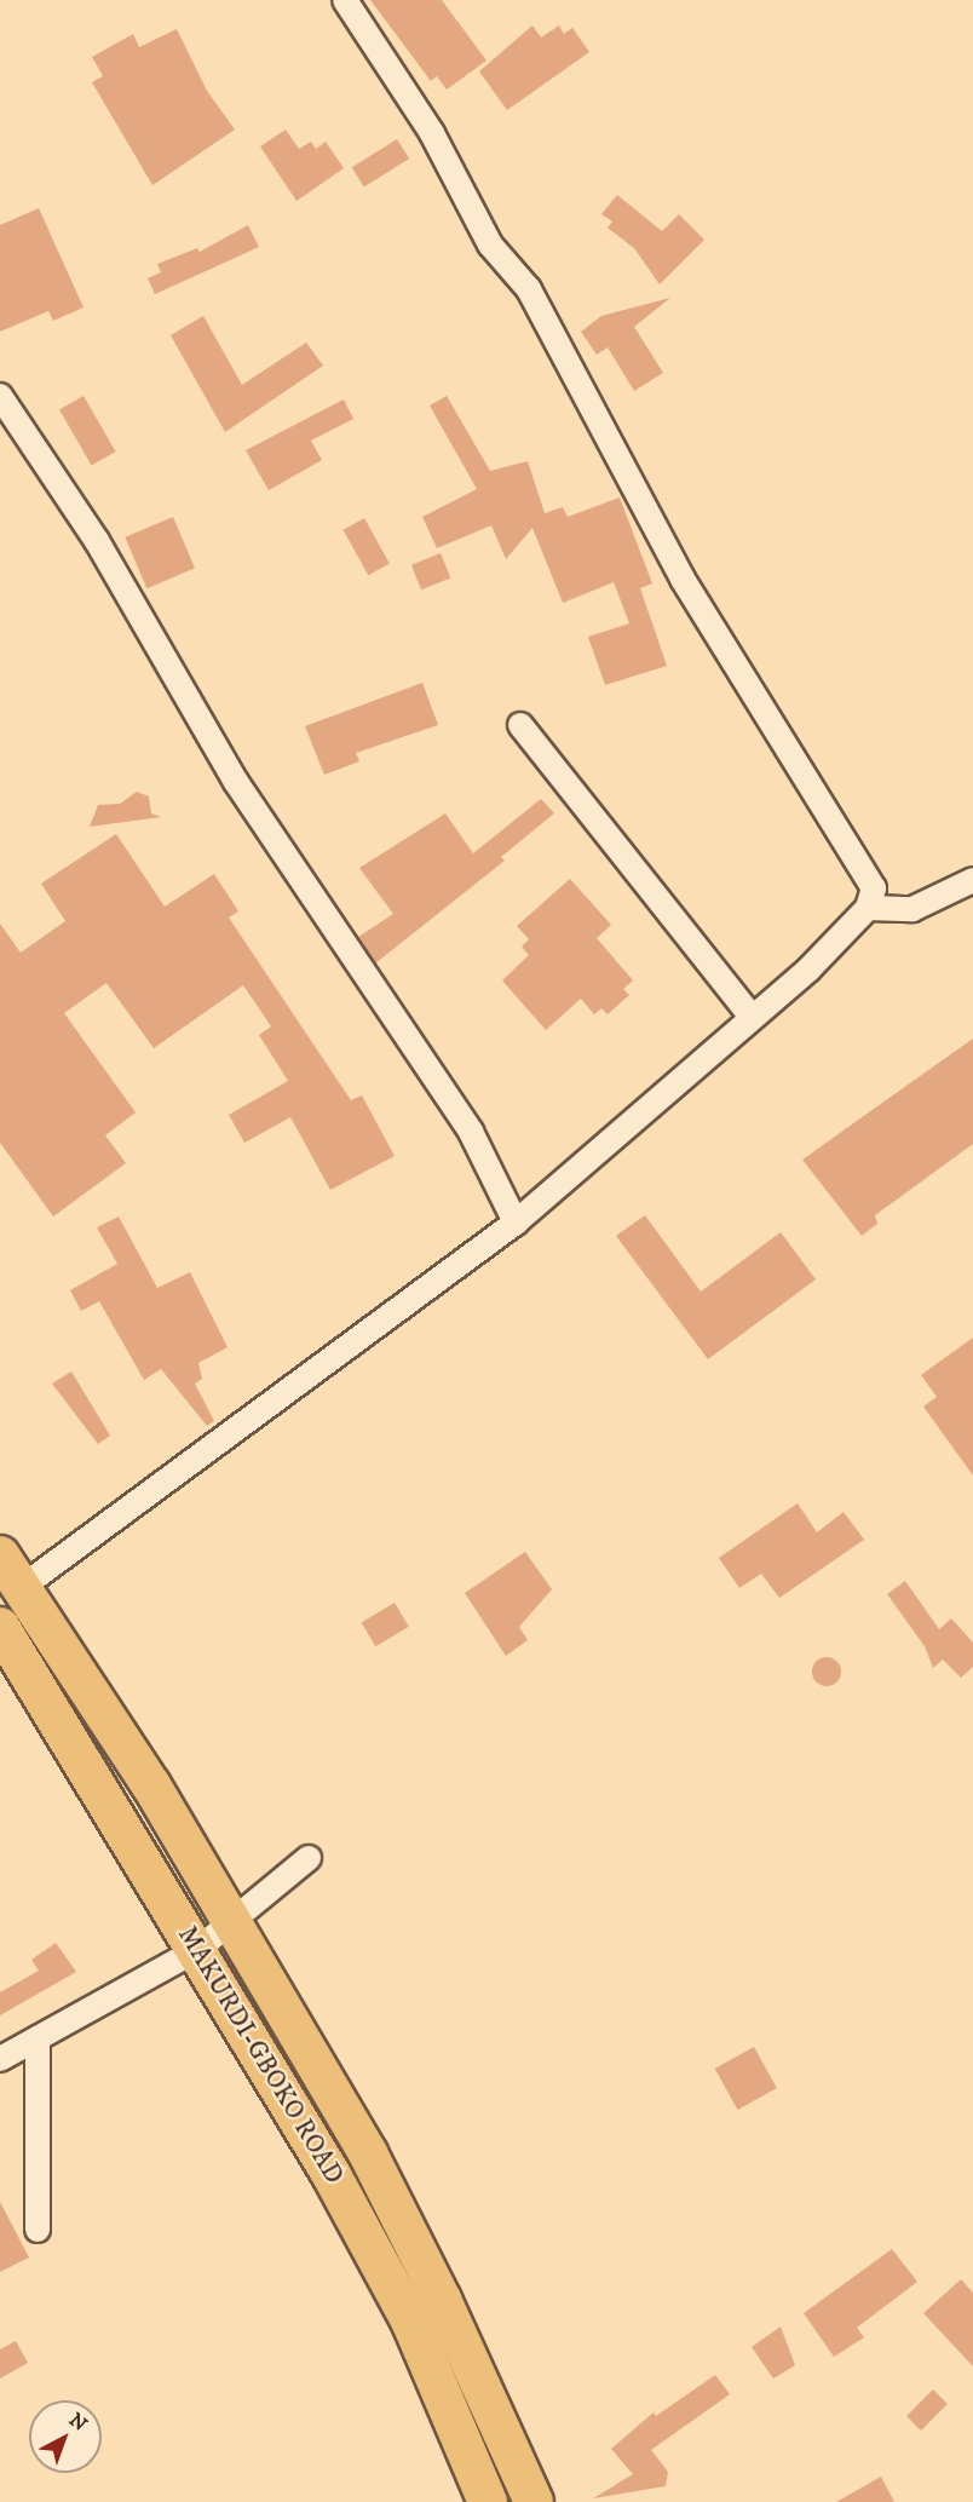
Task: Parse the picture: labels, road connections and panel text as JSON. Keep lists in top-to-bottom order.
{
  "streets": {
    "main road": ["MAKURDI-GBOKO ROAD"]
  },
  "north": "top right"
}
